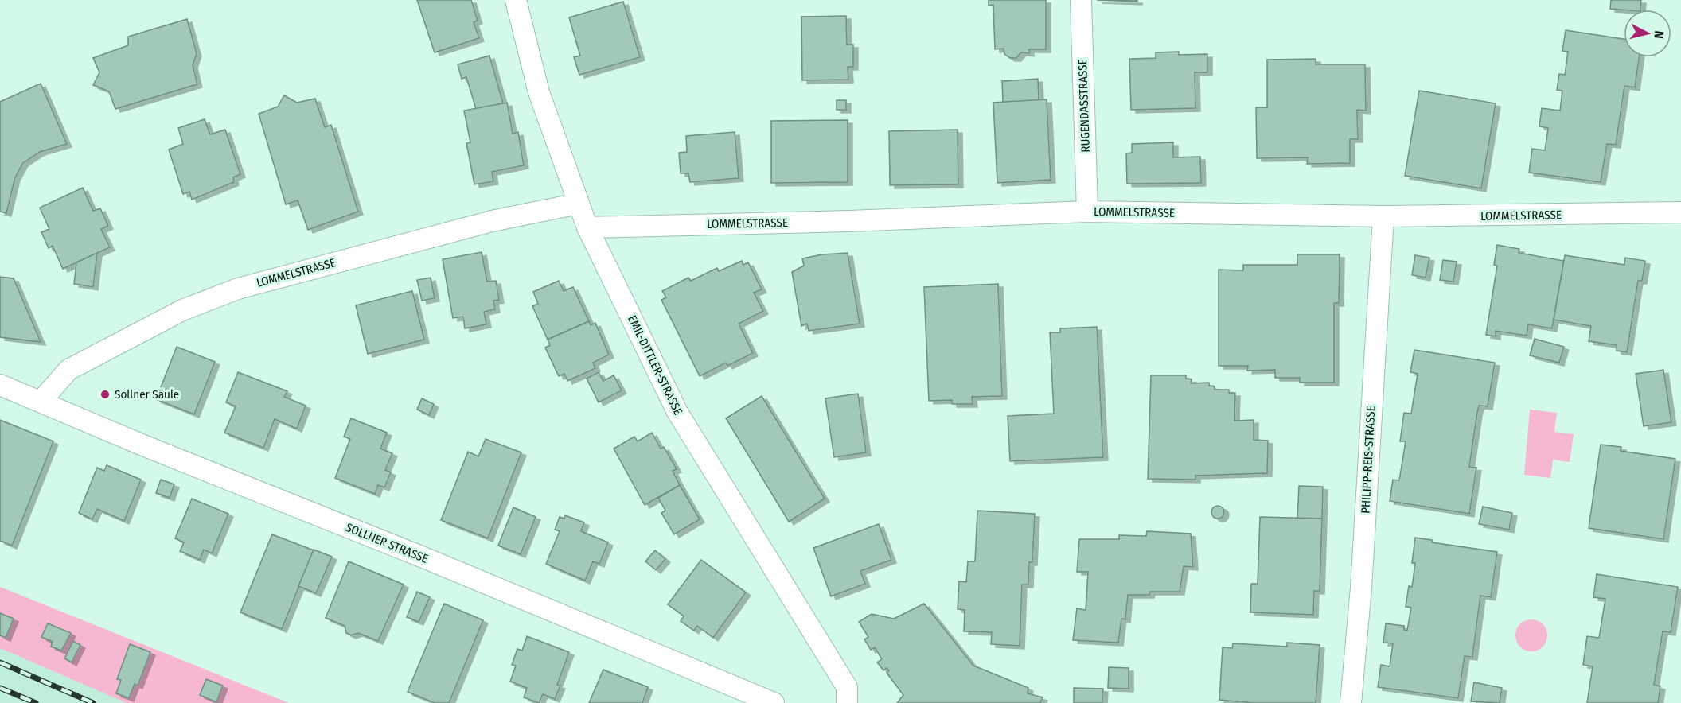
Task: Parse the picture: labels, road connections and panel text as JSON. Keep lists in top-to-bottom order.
{
  "streets": {
    "street": [
      "RUGENDASSTRASSE",
      "LOMMELSTRASSE",
      "EMIL-DITTLER-STRASSE",
      "PHILIPP-REIS-STRASSE",
      "SOLLNER STRASSE"
    ]
  },
  "crossings": [
    ["RUGENDASSTRASSE", "LOMMELSTRASSE"],
    ["LOMMELSTRASSE", "EMIL-DITTLER-STRASSE"],
    ["LOMMELSTRASSE", "PHILIPP-REIS-STRASSE"],
    ["LOMMELSTRASSE", "SOLLNER STRASSE"]
  ],
  "places": ["Sollner Säule"],
  "north": "right"
}
